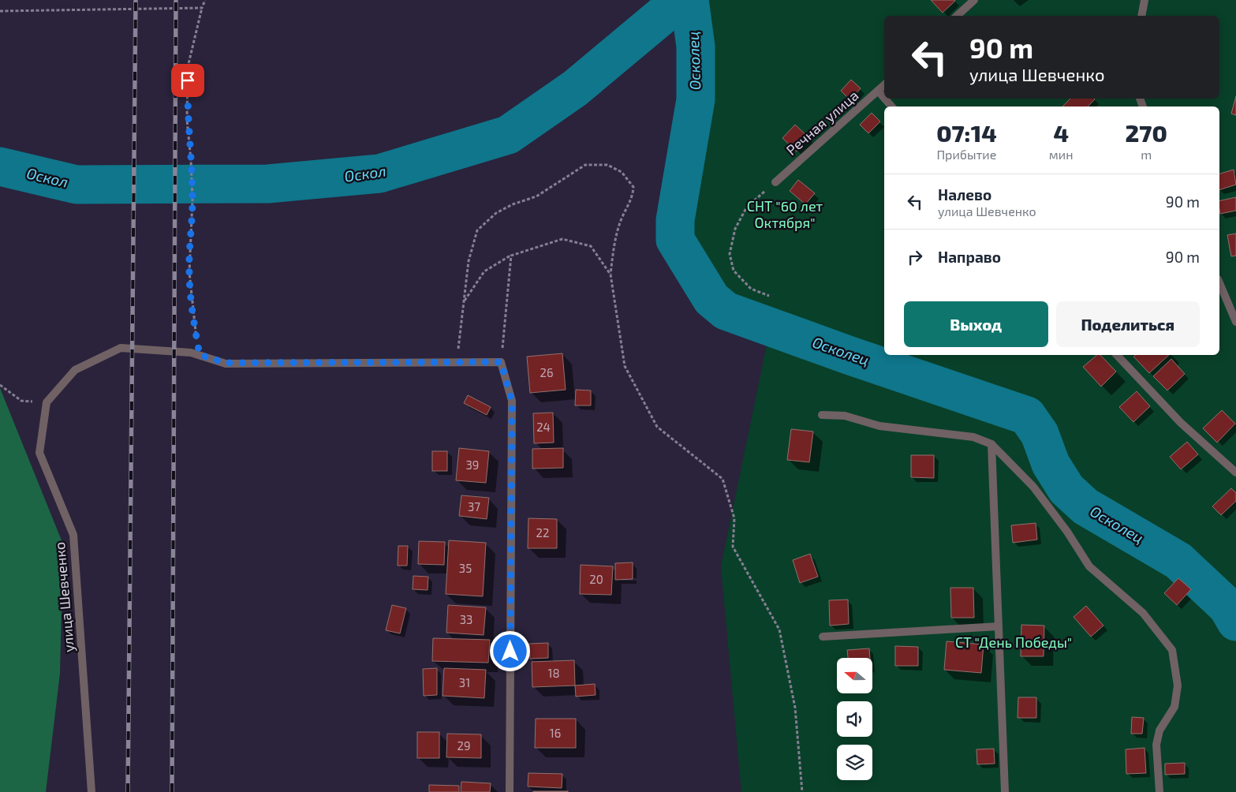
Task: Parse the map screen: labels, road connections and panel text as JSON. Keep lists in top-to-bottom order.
{
  "streets": {
    "street": ["Речная улица", "улица Шевченко"]
  },
  "water": ["Осколец", "Оскол"],
  "parks": ["СНТ \"60 лет Октября\"", "СТ \"День Победы\""],
  "house_numbers": [
    "26",
    "24",
    "39",
    "37",
    "22",
    "35",
    "20",
    "33",
    "18",
    "31",
    "16",
    "29"
  ],
  "north": "left",
  "page": {
    "turn": ["90 m", "улица Шевченко"],
    "eta": [
      "07:14",
      "Прибытие",
      "4",
      "мин",
      "270",
      "m"
    ],
    "list": [
      {
        "name": "Налево",
        "note": "улица Шевченко",
        "value": "90 m"
      },
      {
        "name": "Направо",
        "value": "90 m"
      }
    ],
    "buttons": ["Выход", "Поделиться"]
  }
}
